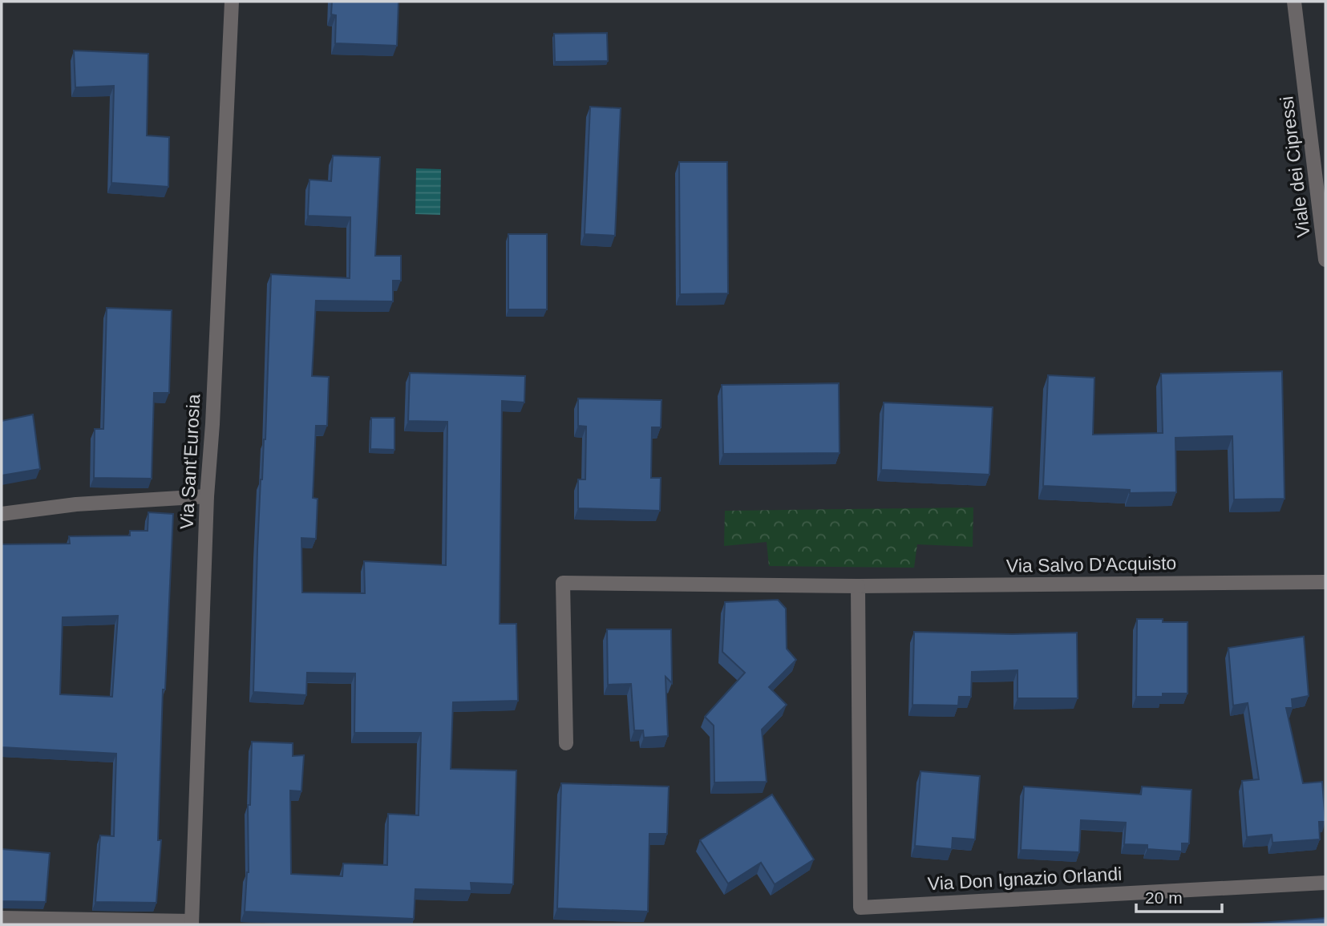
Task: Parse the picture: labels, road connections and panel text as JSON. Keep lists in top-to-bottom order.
{
  "streets": {
    "street": [
      "Viale dei Cipressi",
      "Via Sant'Eurosia",
      "Via Salvo D'Acquisto",
      "Via Don Ignazio Orlandi"
    ]
  },
  "crossings": [
    ["Via Salvo D'Acquisto", "Via Don Ignazio Orlandi"]
  ],
  "scale_bar": "20 m"
}
